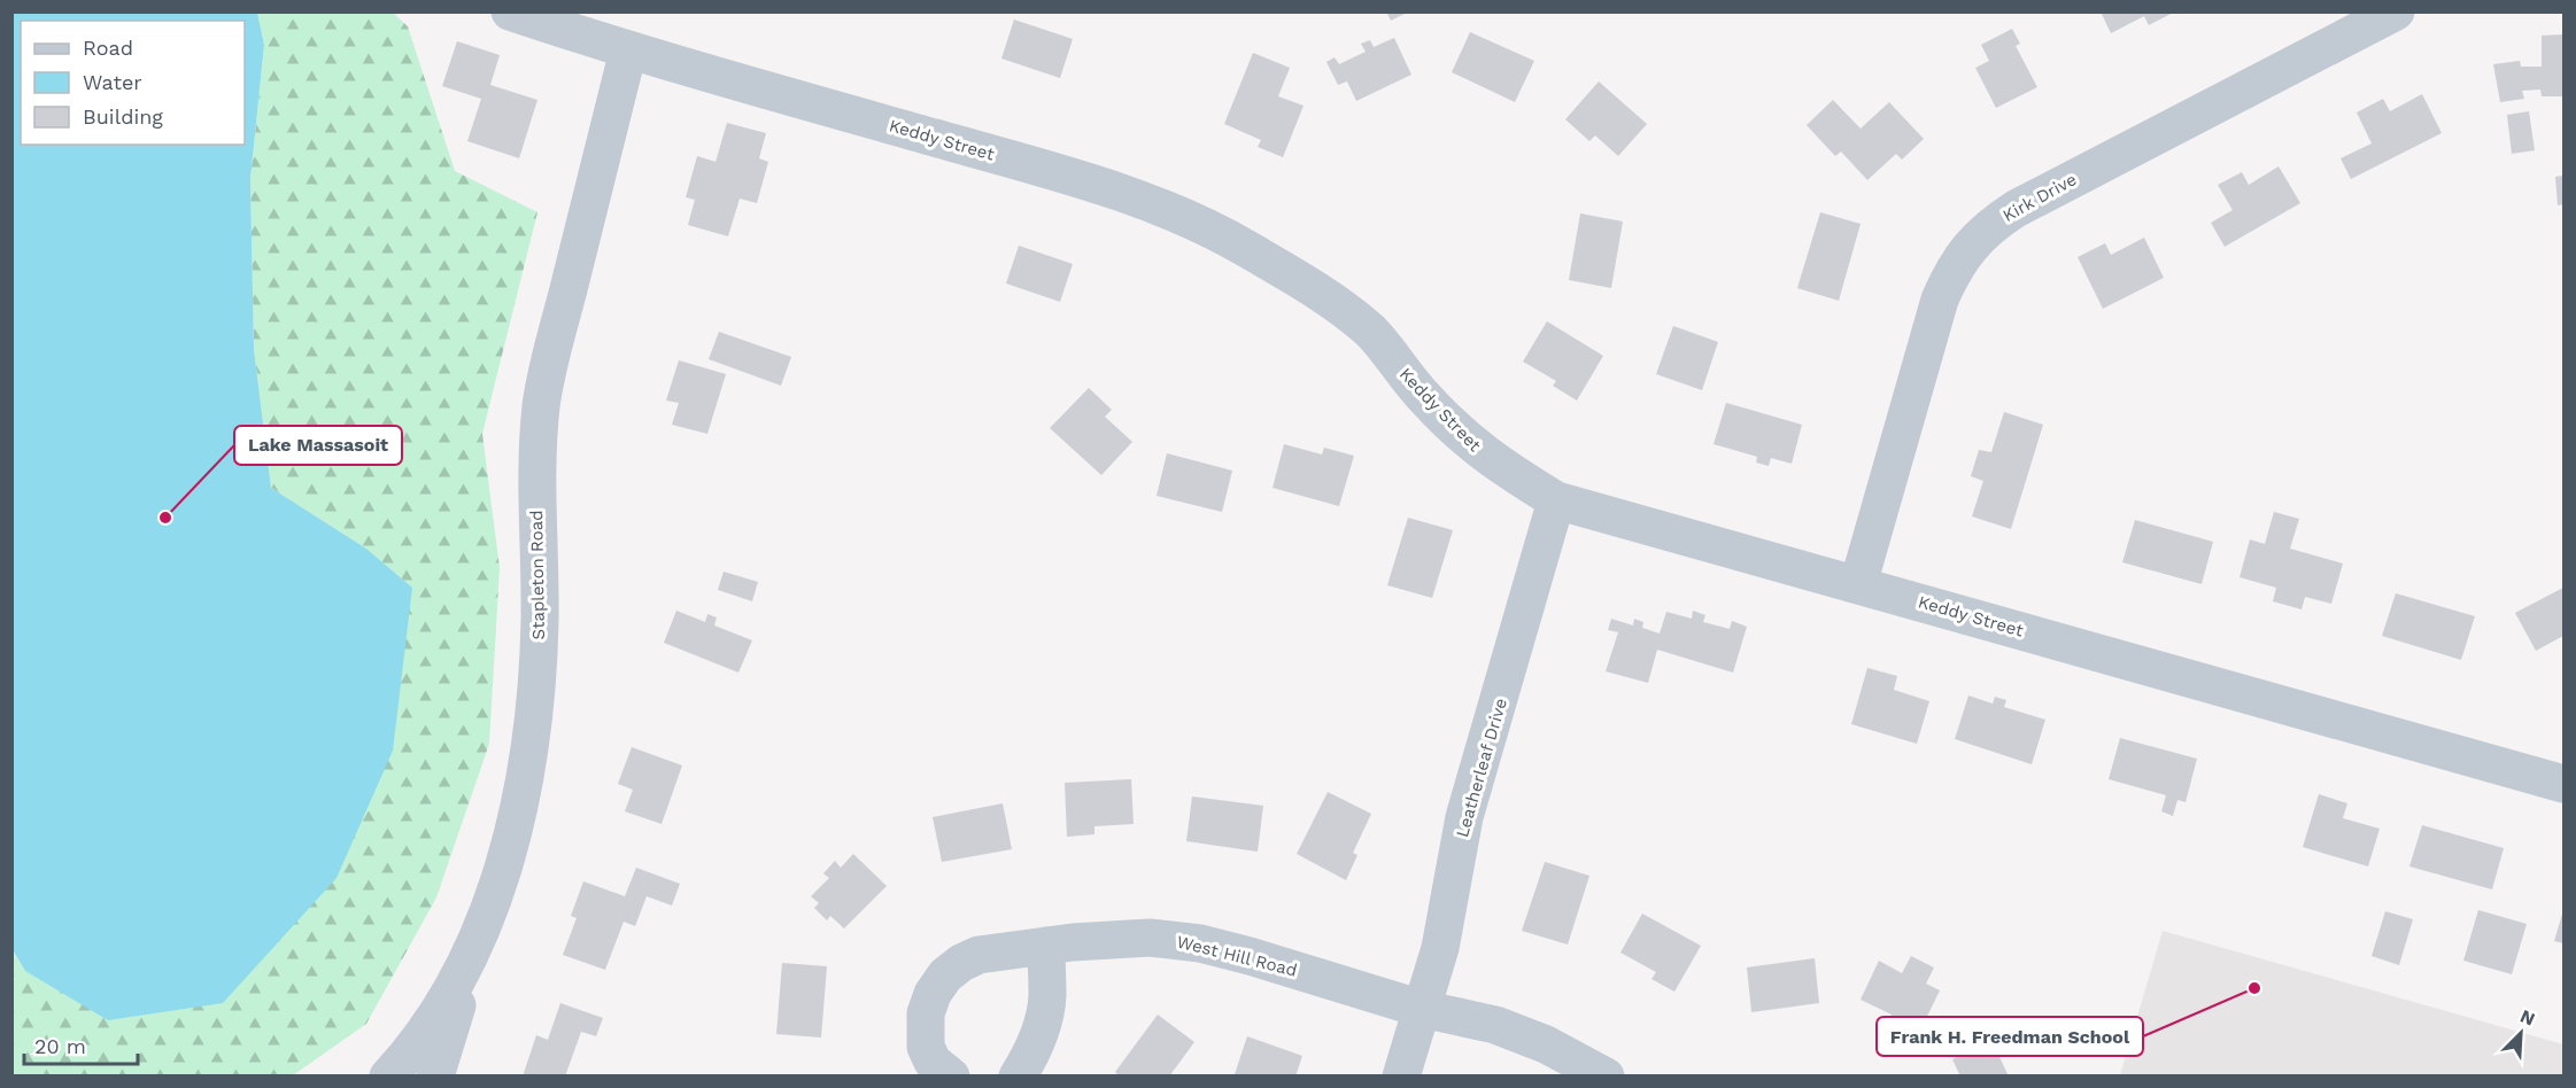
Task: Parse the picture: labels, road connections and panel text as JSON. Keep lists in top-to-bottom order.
{
  "streets": {
    "street": [
      "Keddy Street",
      "Kirk Drive",
      "Stapleton Road",
      "Leatherleaf Drive",
      "West Hill Road"
    ]
  },
  "crossings": [
    ["Keddy Street", "Kirk Drive"],
    ["Keddy Street", "Stapleton Road"],
    ["Keddy Street", "Leatherleaf Drive"],
    ["Leatherleaf Drive", "West Hill Road"]
  ],
  "places": ["Lake Massasoit", "Frank H. Freedman School"],
  "legend": ["Road", "Water", "Building"],
  "scale_bar": "20 m",
  "north": "top right"
}
